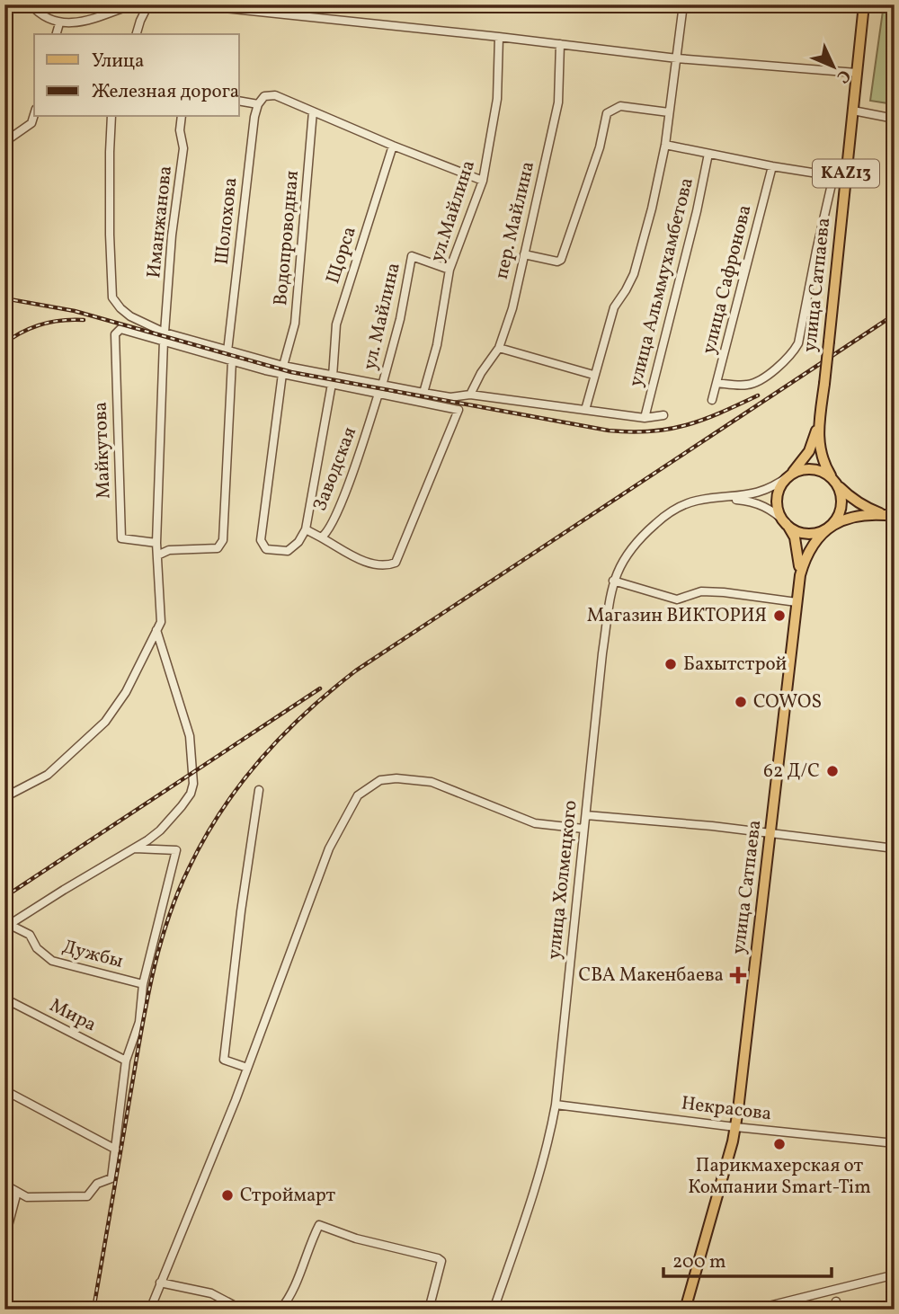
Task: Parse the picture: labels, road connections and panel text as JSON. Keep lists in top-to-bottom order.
{
  "streets": {
    "main road": ["KAZ13", "улица Сатпаева"],
    "street": [
      "ул.Майлина",
      "пер. Майлина",
      "Шолохова",
      "Иманжанова",
      "Водопроводная",
      "Щорса",
      "улица Сафронова",
      "улица Альммухамбетова",
      "ул. Майлина",
      "Майкутова",
      "Заводская",
      "улица Холмецкого",
      "Дужбы",
      "Мира",
      "Некрасова"
    ]
  },
  "crossings": [
    ["KAZ13", "улица Сатпаева"],
    ["ул.Майлина", "ул. Майлина"],
    ["Шолохова", "Водопроводная"],
    ["Иманжанова", "Майкутова"],
    ["Водопроводная", "Щорса"],
    ["Водопроводная", "Заводская"],
    ["Щорса", "Заводская"],
    ["улица Сатпаева", "Некрасова"],
    ["ул. Майлина", "Заводская"],
    ["улица Холмецкого", "Некрасова"]
  ],
  "places": {
    "other": [
      "Магазин ВИКТОРИЯ",
      "Бахытстрой",
      "COWOS",
      "62 Д/С",
      "Парикмахерская от Компании Smart-Tim",
      "Строймарт"
    ],
    "health": ["СВА Макенбаева"]
  },
  "legend": ["Улица", "Железная дорога"],
  "scale_bar": "200 m",
  "north": "bottom right"
}
